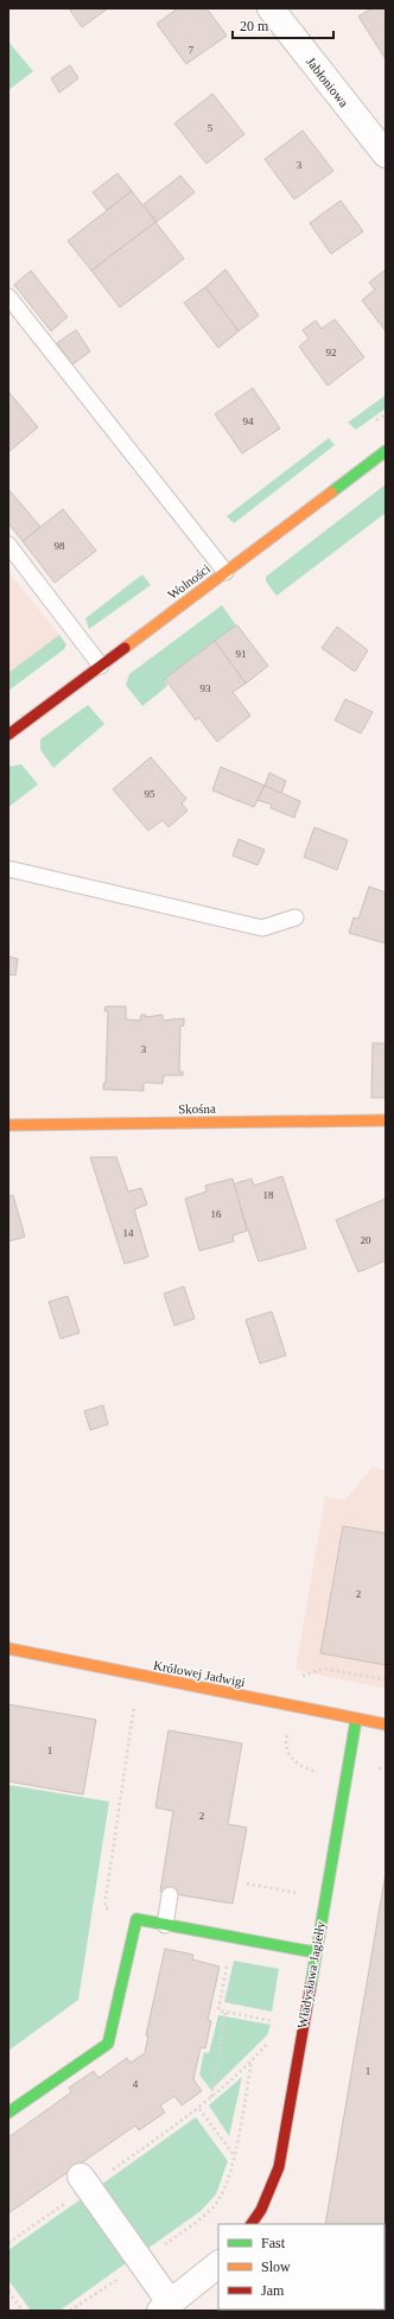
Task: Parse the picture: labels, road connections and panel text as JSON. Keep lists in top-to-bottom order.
{
  "streets": {
    "street": [
      "Jabłoniowa",
      "Wolności",
      "Skośna",
      "Królowej Jadwigi",
      "Władysława Jagiełły"
    ]
  },
  "crossings": [
    ["Królowej Jadwigi", "Władysława Jagiełły"]
  ],
  "house_numbers": [
    "7",
    "5",
    "3",
    "92",
    "94",
    "98",
    "91",
    "93",
    "95",
    "3",
    "18",
    "16",
    "14",
    "20",
    "2",
    "1",
    "2",
    "1",
    "4"
  ],
  "legend": ["Fast", "Slow", "Jam"],
  "scale_bar": "20 m"
}
